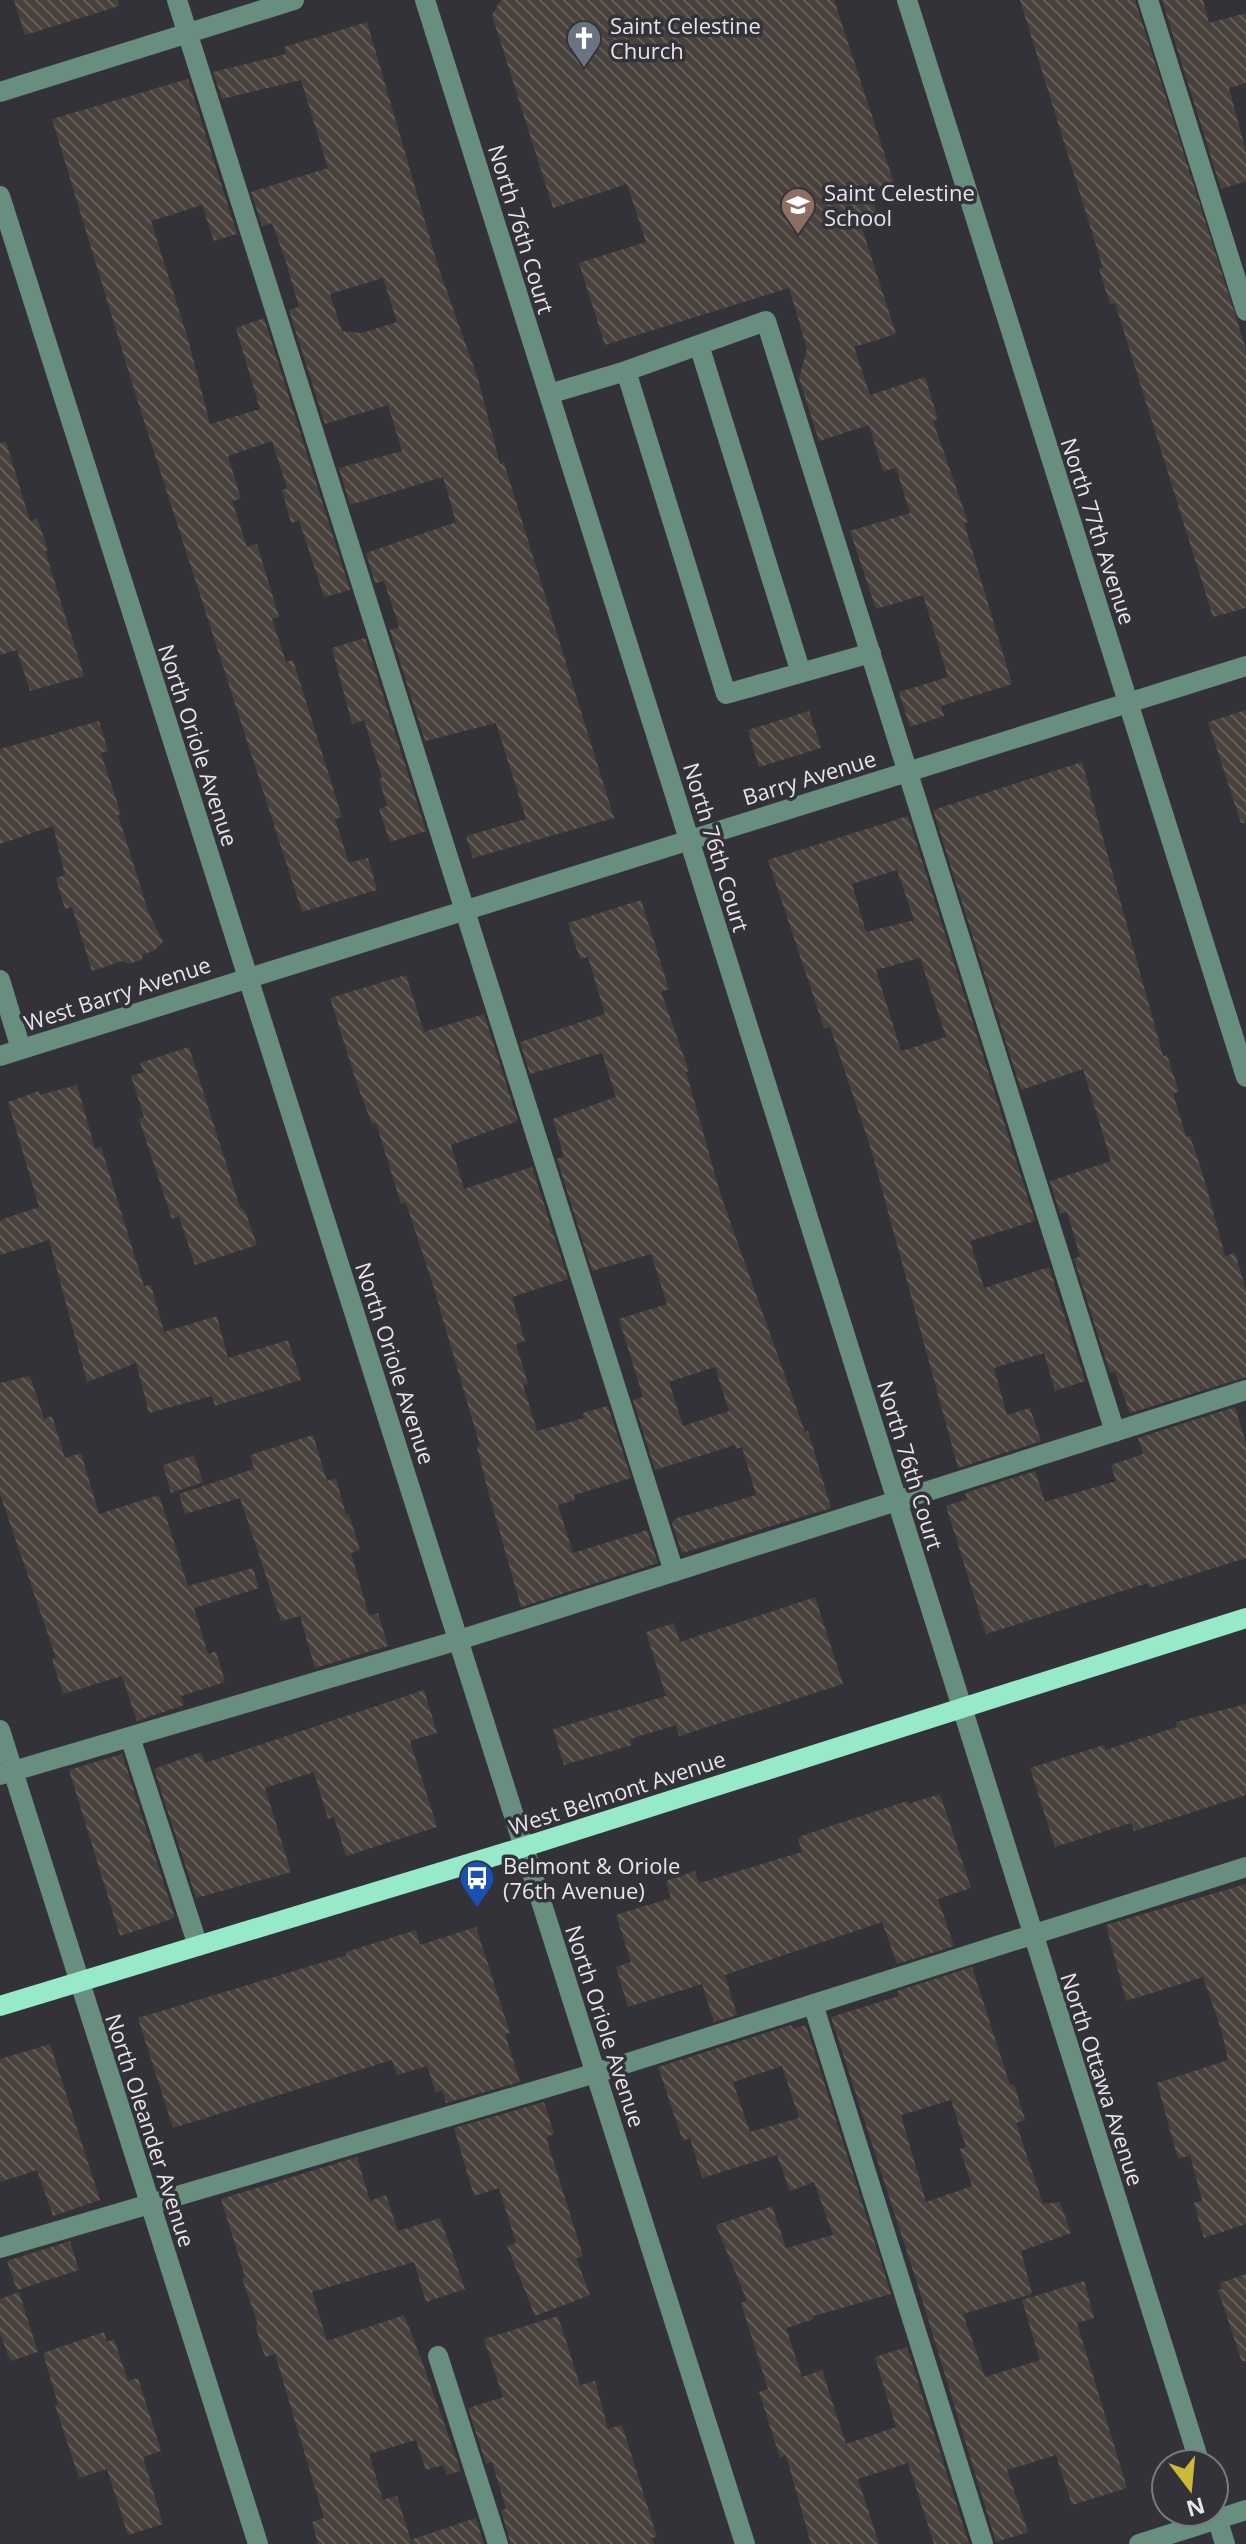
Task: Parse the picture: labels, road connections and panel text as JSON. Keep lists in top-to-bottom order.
{
  "streets": {
    "main road": ["West Belmont Avenue"],
    "street": [
      "North 76th Court",
      "North 77th Avenue",
      "North Oriole Avenue",
      "Barry Avenue",
      "West Barry Avenue",
      "North Ottawa Avenue",
      "North Oleander Avenue"
    ]
  },
  "crossings": [
    ["North 76th Court", "Barry Avenue"],
    ["North 76th Court", "West Belmont Avenue"],
    ["North 76th Court", "North Ottawa Avenue"],
    ["North 77th Avenue", "Barry Avenue"],
    ["North Oriole Avenue", "Barry Avenue"],
    ["North Oriole Avenue", "West Barry Avenue"],
    ["North Oriole Avenue", "West Belmont Avenue"],
    ["Barry Avenue", "West Barry Avenue"],
    ["West Belmont Avenue", "North Ottawa Avenue"],
    ["West Belmont Avenue", "North Oleander Avenue"]
  ],
  "places": {
    "church": ["Saint Celestine Church"],
    "school or university": ["Saint Celestine School"],
    "bus stop": ["Belmont & Oriole (76th Avenue)"]
  },
  "north": "bottom"
}
